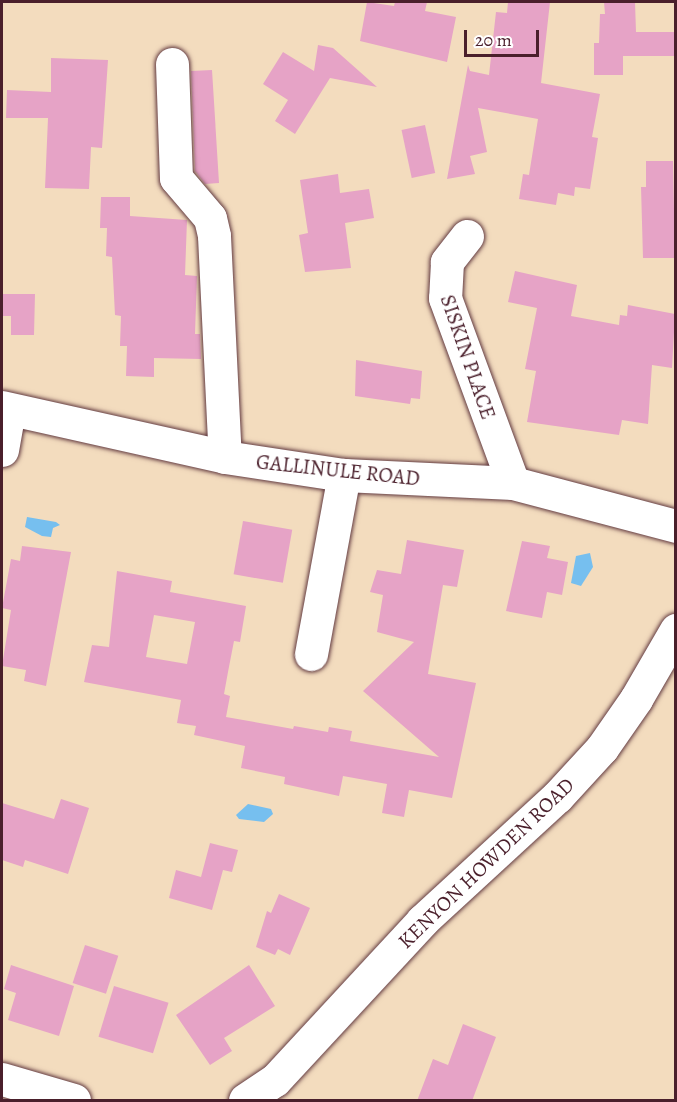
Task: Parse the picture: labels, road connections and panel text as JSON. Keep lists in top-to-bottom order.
{
  "streets": {
    "street": ["SISKIN PLACE", "GALLINULE ROAD", "KENYON HOWDEN ROAD"]
  },
  "crossings": [
    ["SISKIN PLACE", "GALLINULE ROAD"]
  ],
  "scale_bar": "20 m"
}
